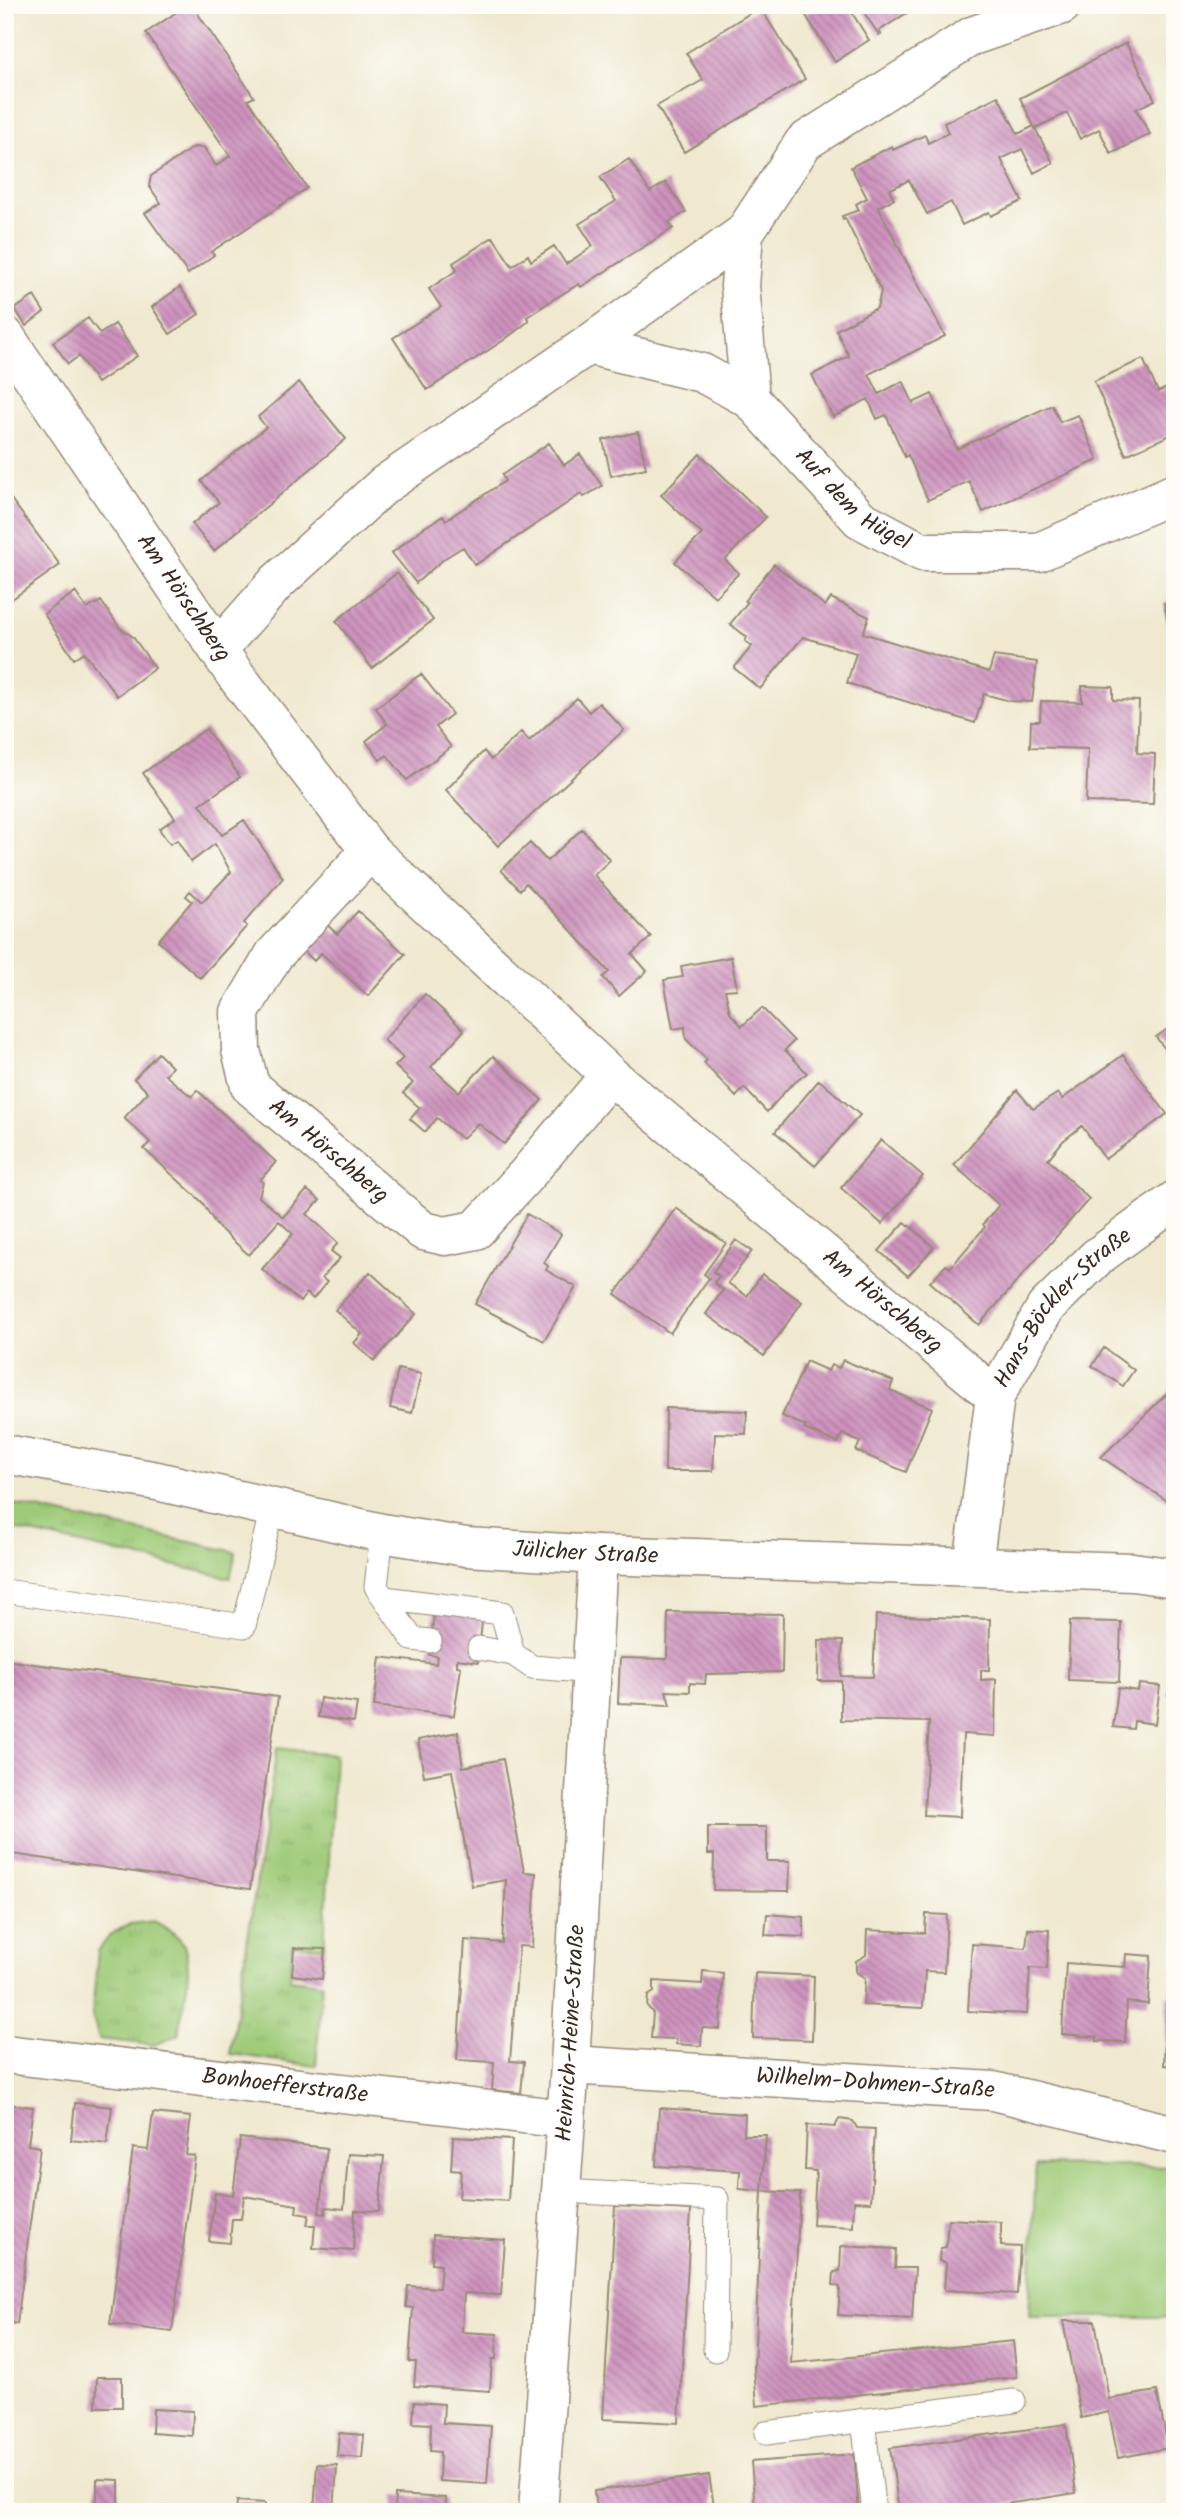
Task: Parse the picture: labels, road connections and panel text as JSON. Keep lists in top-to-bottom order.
{
  "streets": {
    "street": [
      "Auf dem Hügel",
      "Am Hörschberg",
      "Hans-Böckler-Straße",
      "Jülicher Straße",
      "Heinrich-Heine-Straße",
      "Wilhelm-Dohmen-Straße",
      "Bonhoefferstraße"
    ]
  },
  "crossings": [
    ["Am Hörschberg", "Hans-Böckler-Straße"],
    ["Hans-Böckler-Straße", "Jülicher Straße"],
    ["Jülicher Straße", "Heinrich-Heine-Straße"],
    ["Heinrich-Heine-Straße", "Wilhelm-Dohmen-Straße"],
    ["Heinrich-Heine-Straße", "Bonhoefferstraße"]
  ]
}
